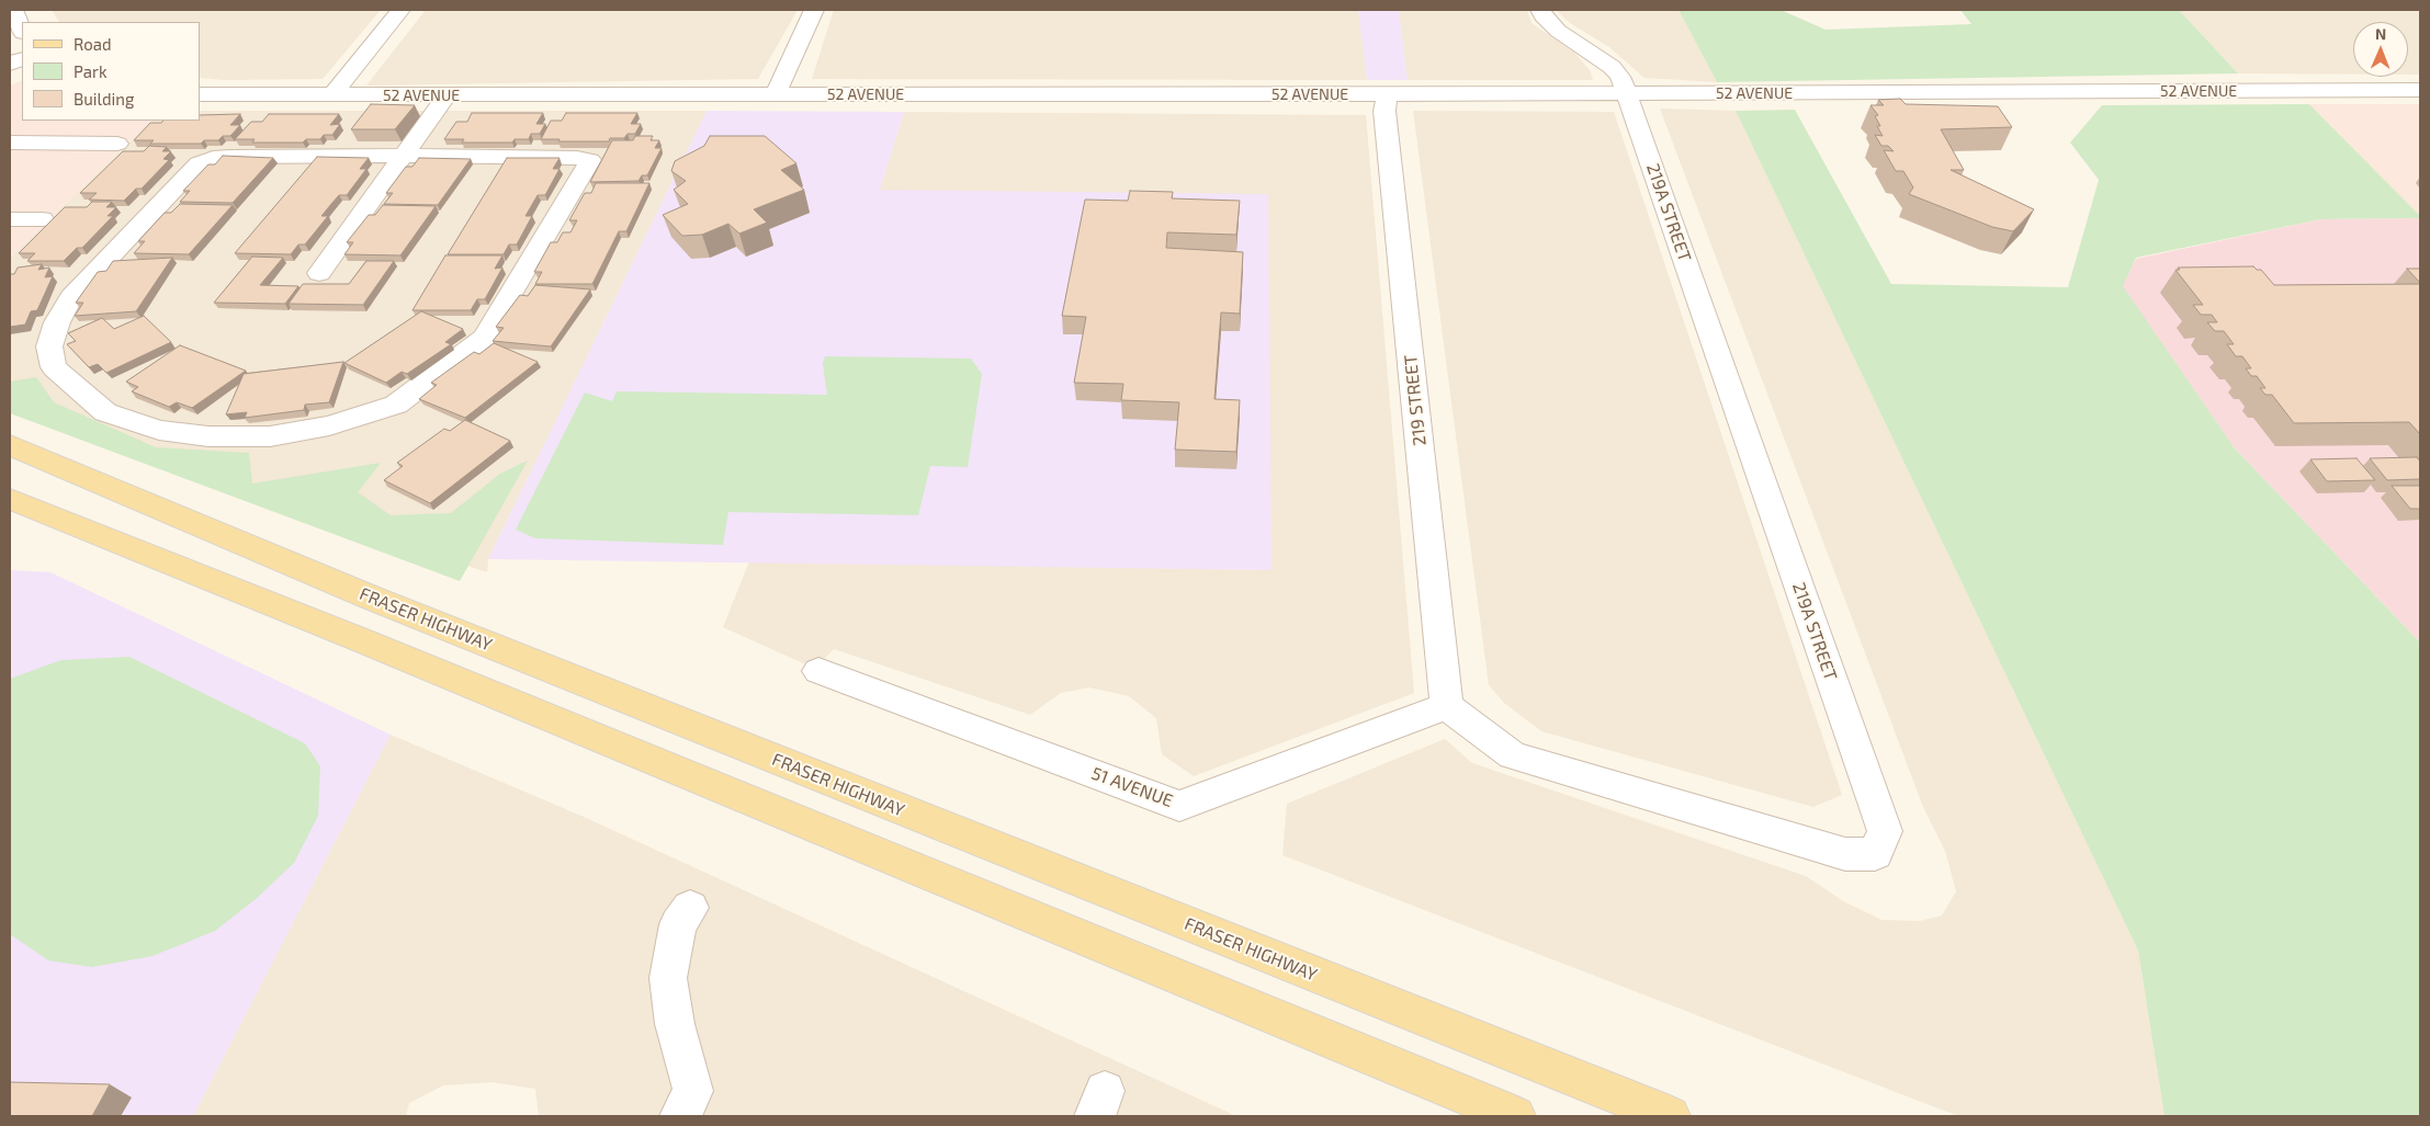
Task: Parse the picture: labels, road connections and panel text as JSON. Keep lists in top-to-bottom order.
{
  "streets": {
    "main road": ["FRASER HIGHWAY"],
    "street": [
      "52 AVENUE",
      "219A STREET",
      "219 STREET",
      "51 AVENUE"
    ]
  },
  "crossings": [
    ["52 AVENUE", "219A STREET"],
    ["52 AVENUE", "219 STREET"],
    ["219A STREET", "219 STREET"],
    ["219A STREET", "51 AVENUE"],
    ["219 STREET", "51 AVENUE"]
  ],
  "legend": ["Road", "Park", "Building"],
  "north": "top"
}
